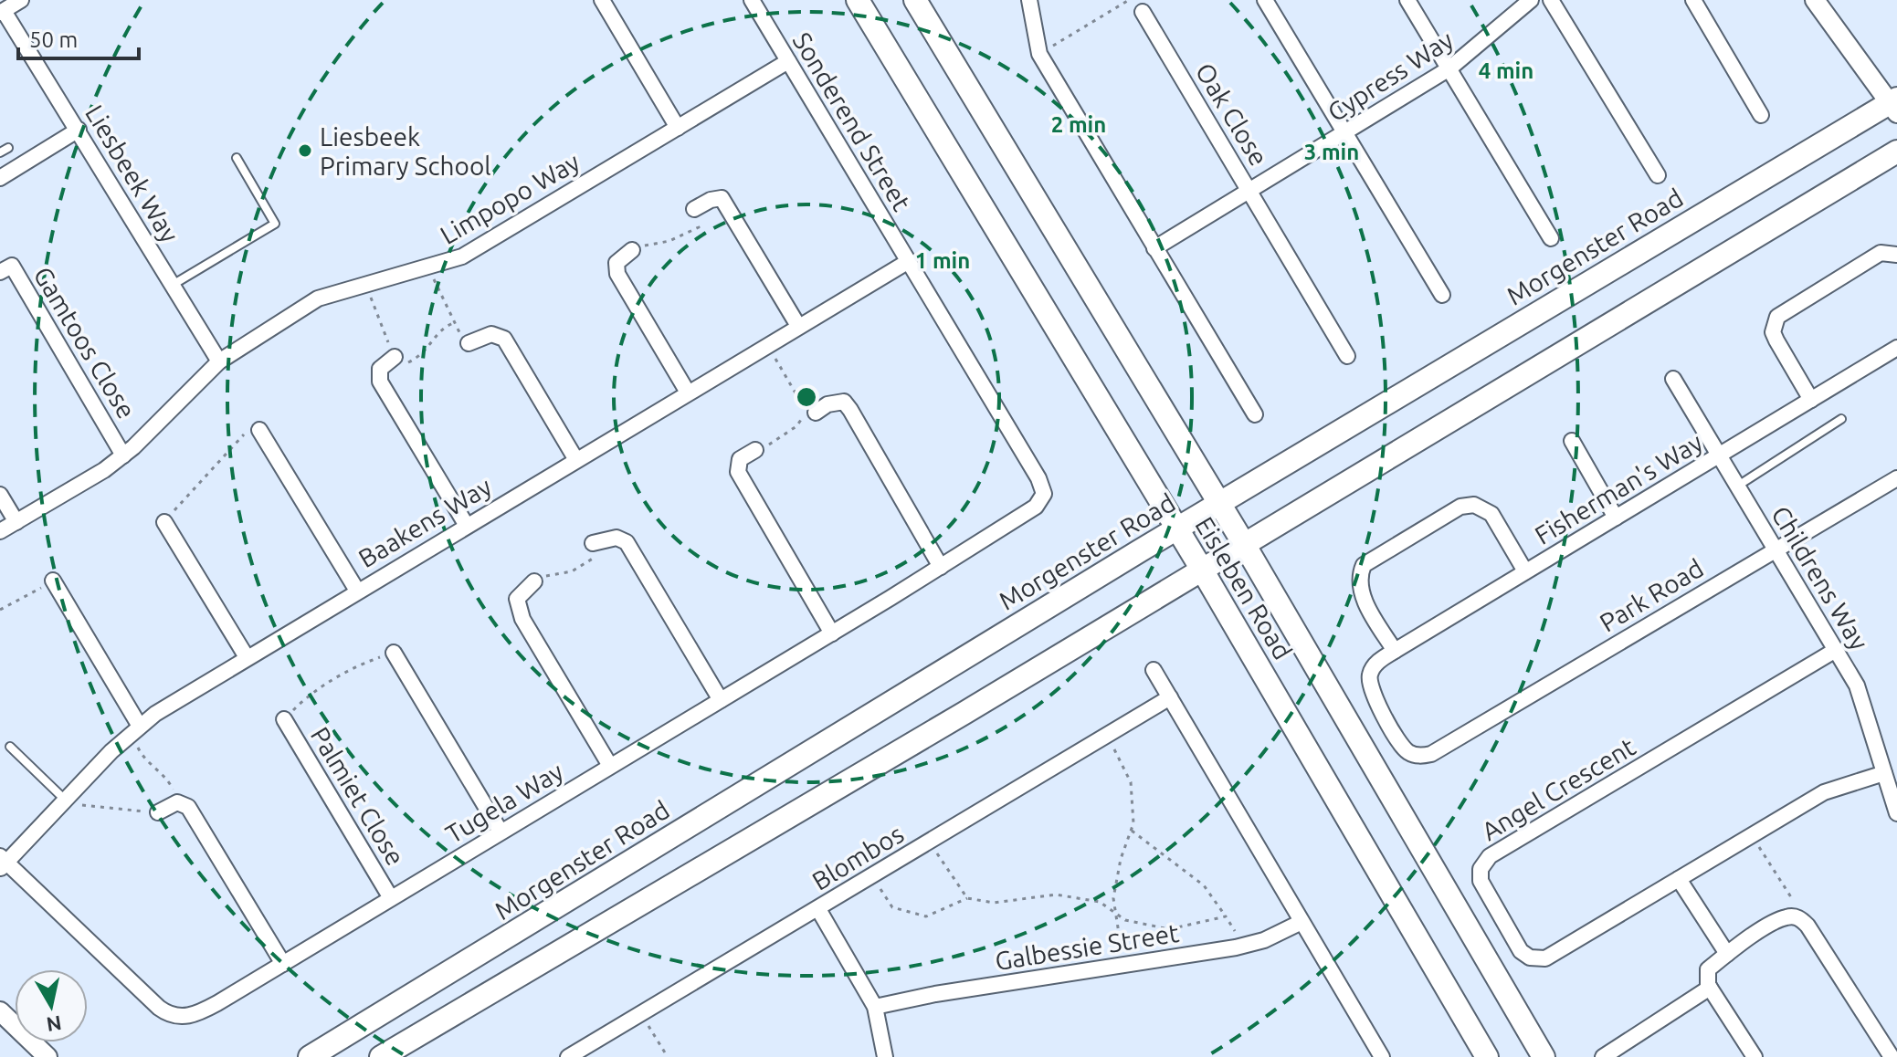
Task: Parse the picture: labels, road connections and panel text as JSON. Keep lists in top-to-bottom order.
{
  "streets": {
    "main road": ["Morgenster Road", "Eisleben Road"],
    "street": [
      "Cypress Way",
      "Oak Close",
      "Sonderend Street",
      "Liesbeek Way",
      "Limpopo Way",
      "Gamtoos Close",
      "Fisherman's Way",
      "Baakens Way",
      "Childrens Way",
      "Park Road",
      "Angel Crescent",
      "Palmiet Close",
      "Tugela Way",
      "Blombos",
      "Galbessie Street"
    ]
  },
  "crossings": [
    ["Cypress Way", "Oak Close"],
    ["Sonderend Street", "Limpopo Way"],
    ["Sonderend Street", "Baakens Way"],
    ["Sonderend Street", "Tugela Way"],
    ["Liesbeek Way", "Limpopo Way"],
    ["Limpopo Way", "Gamtoos Close"],
    ["Morgenster Road", "Eisleben Road"],
    ["Fisherman's Way", "Childrens Way"],
    ["Fisherman's Way", "Park Road"],
    ["Baakens Way", "Tugela Way"],
    ["Childrens Way", "Park Road"],
    ["Childrens Way", "Angel Crescent"],
    ["Palmiet Close", "Tugela Way"]
  ],
  "places": ["Liesbeek Primary School"],
  "scale_bar": "50 m",
  "north": "bottom",
  "rings": [
    "4 min",
    "2 min",
    "3 min",
    "1 min"
  ]
}
